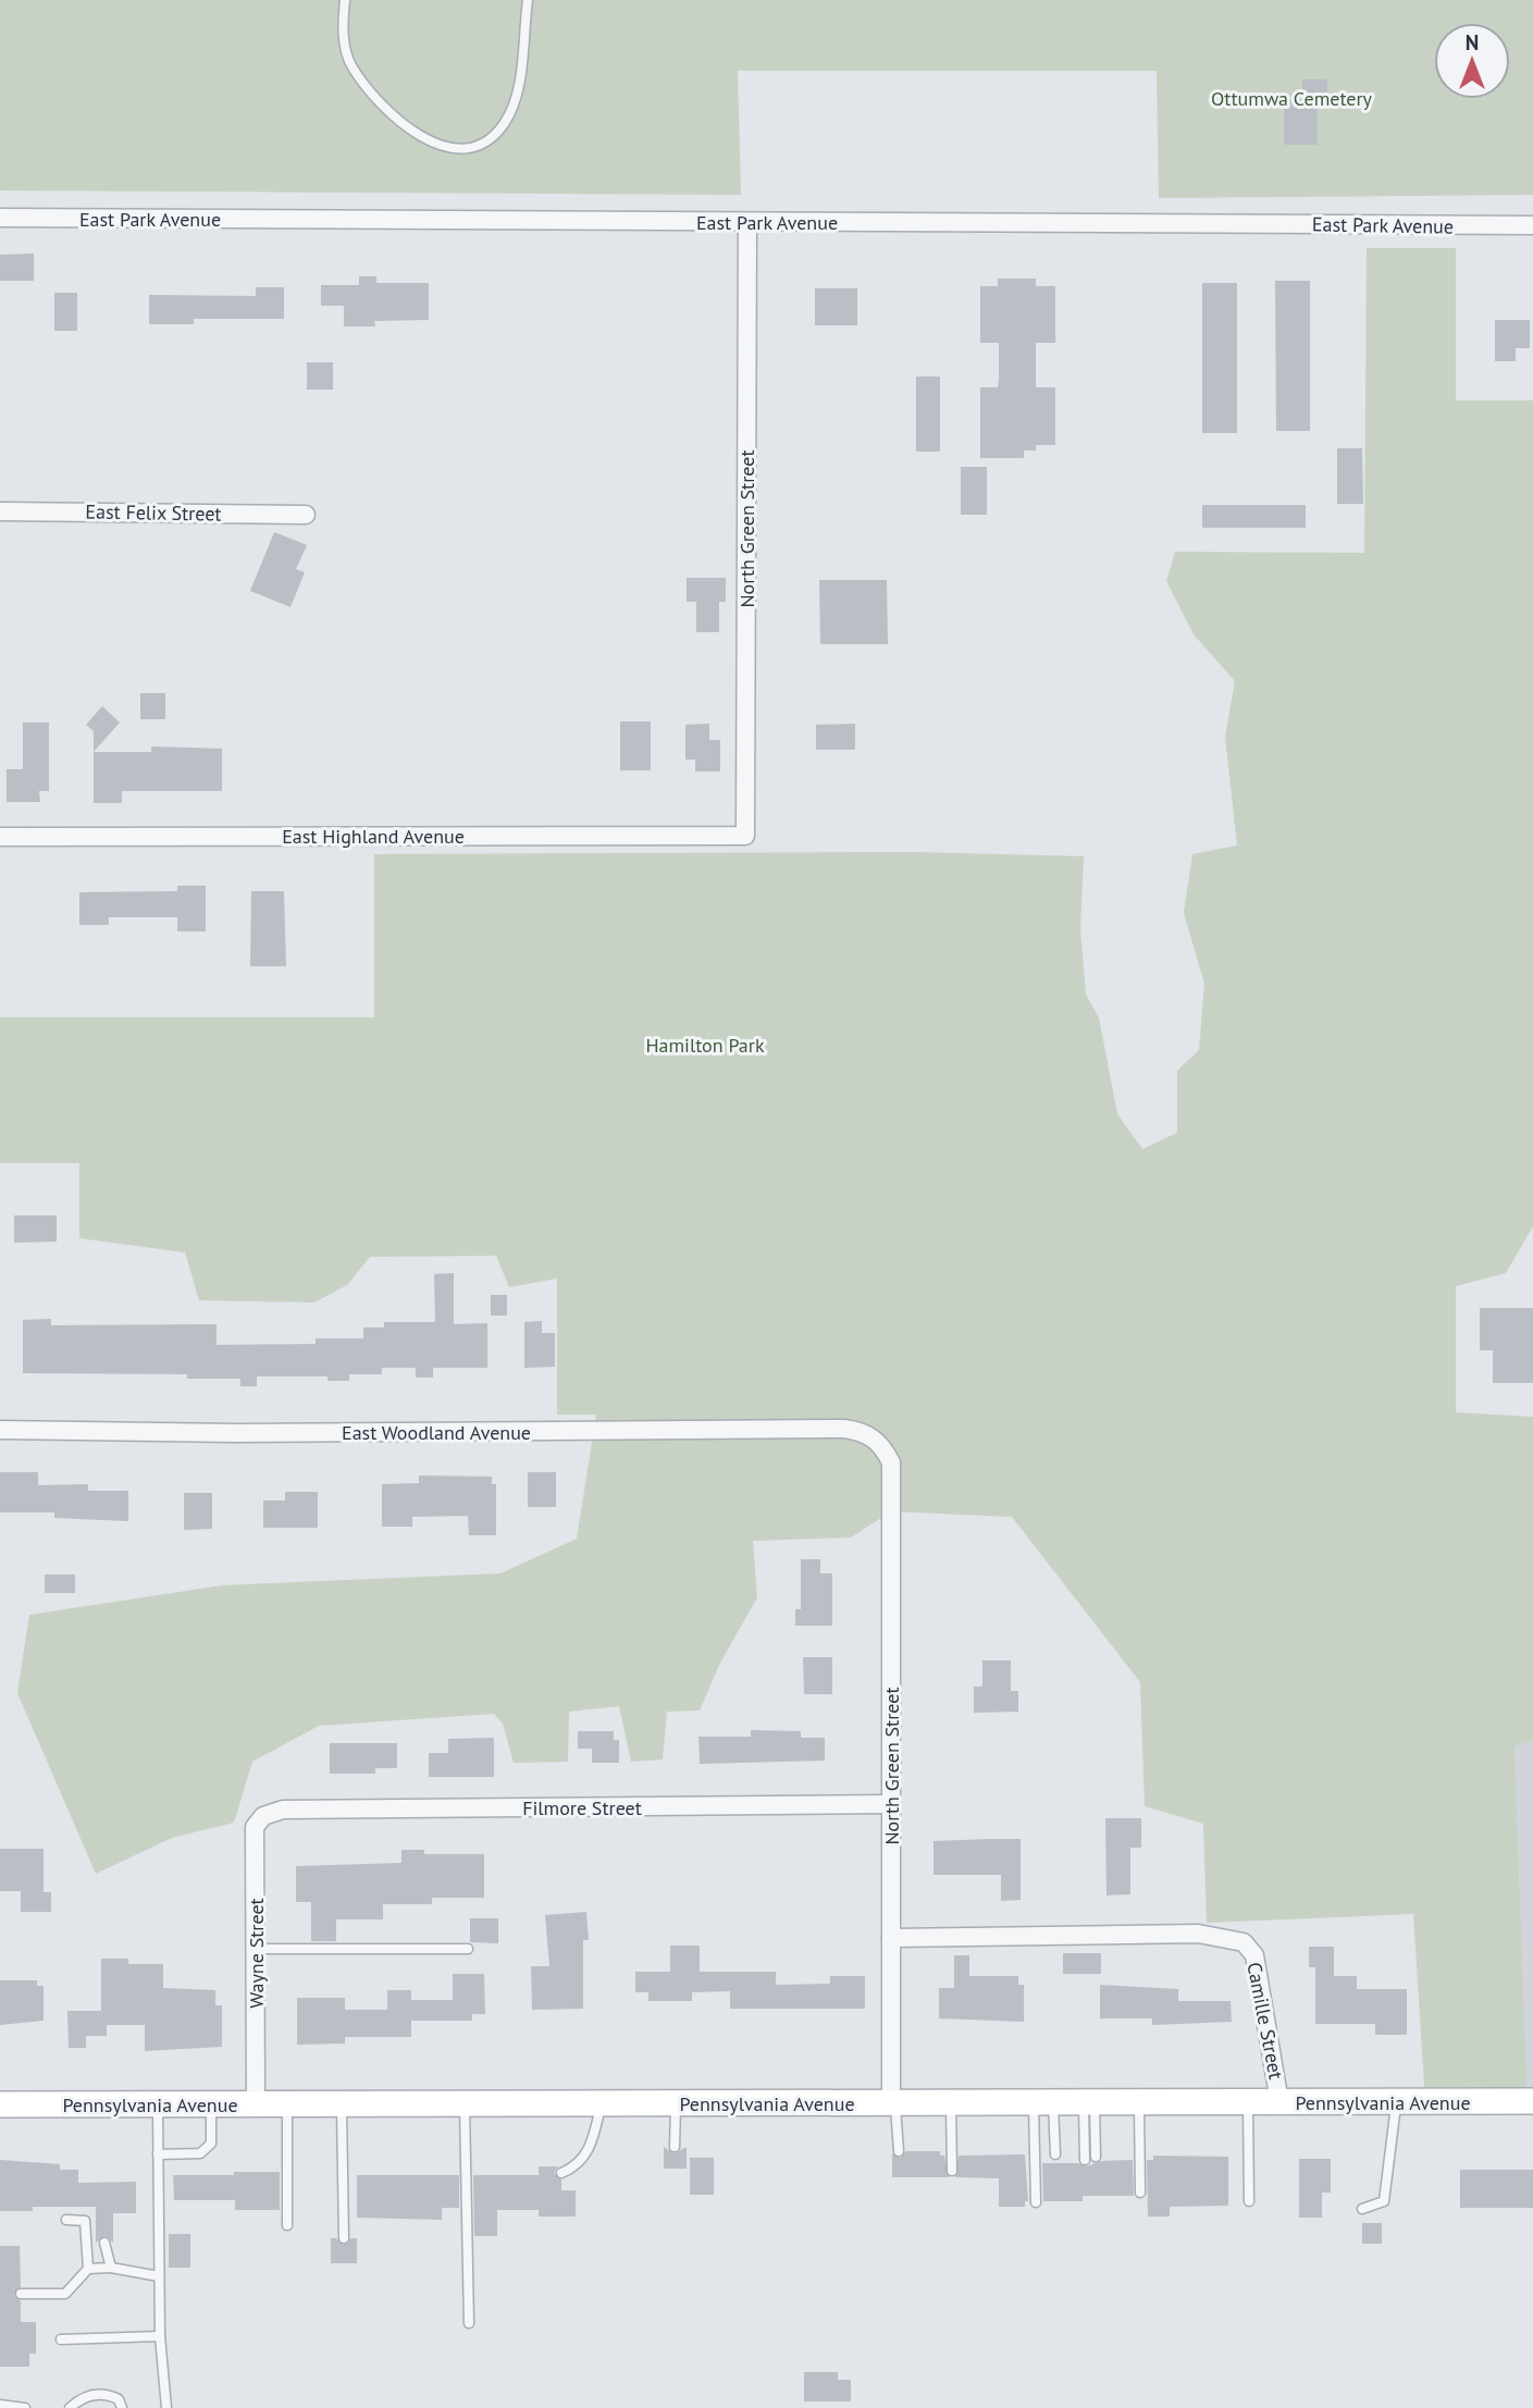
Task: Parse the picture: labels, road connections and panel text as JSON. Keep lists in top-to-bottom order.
{
  "streets": {
    "main road": ["Pennsylvania Avenue"],
    "street": [
      "East Park Avenue",
      "East Felix Street",
      "North Green Street",
      "East Highland Avenue",
      "East Woodland Avenue",
      "Filmore Street",
      "Wayne Street",
      "Camille Street"
    ]
  },
  "crossings": [
    ["East Park Avenue", "North Green Street"],
    ["North Green Street", "East Highland Avenue"],
    ["North Green Street", "East Woodland Avenue"],
    ["North Green Street", "Filmore Street"],
    ["North Green Street", "Camille Street"],
    ["North Green Street", "Pennsylvania Avenue"],
    ["Filmore Street", "Wayne Street"],
    ["Wayne Street", "Pennsylvania Avenue"],
    ["Camille Street", "Pennsylvania Avenue"]
  ],
  "parks": ["Ottumwa Cemetery", "Hamilton Park"],
  "north": "top"
}
